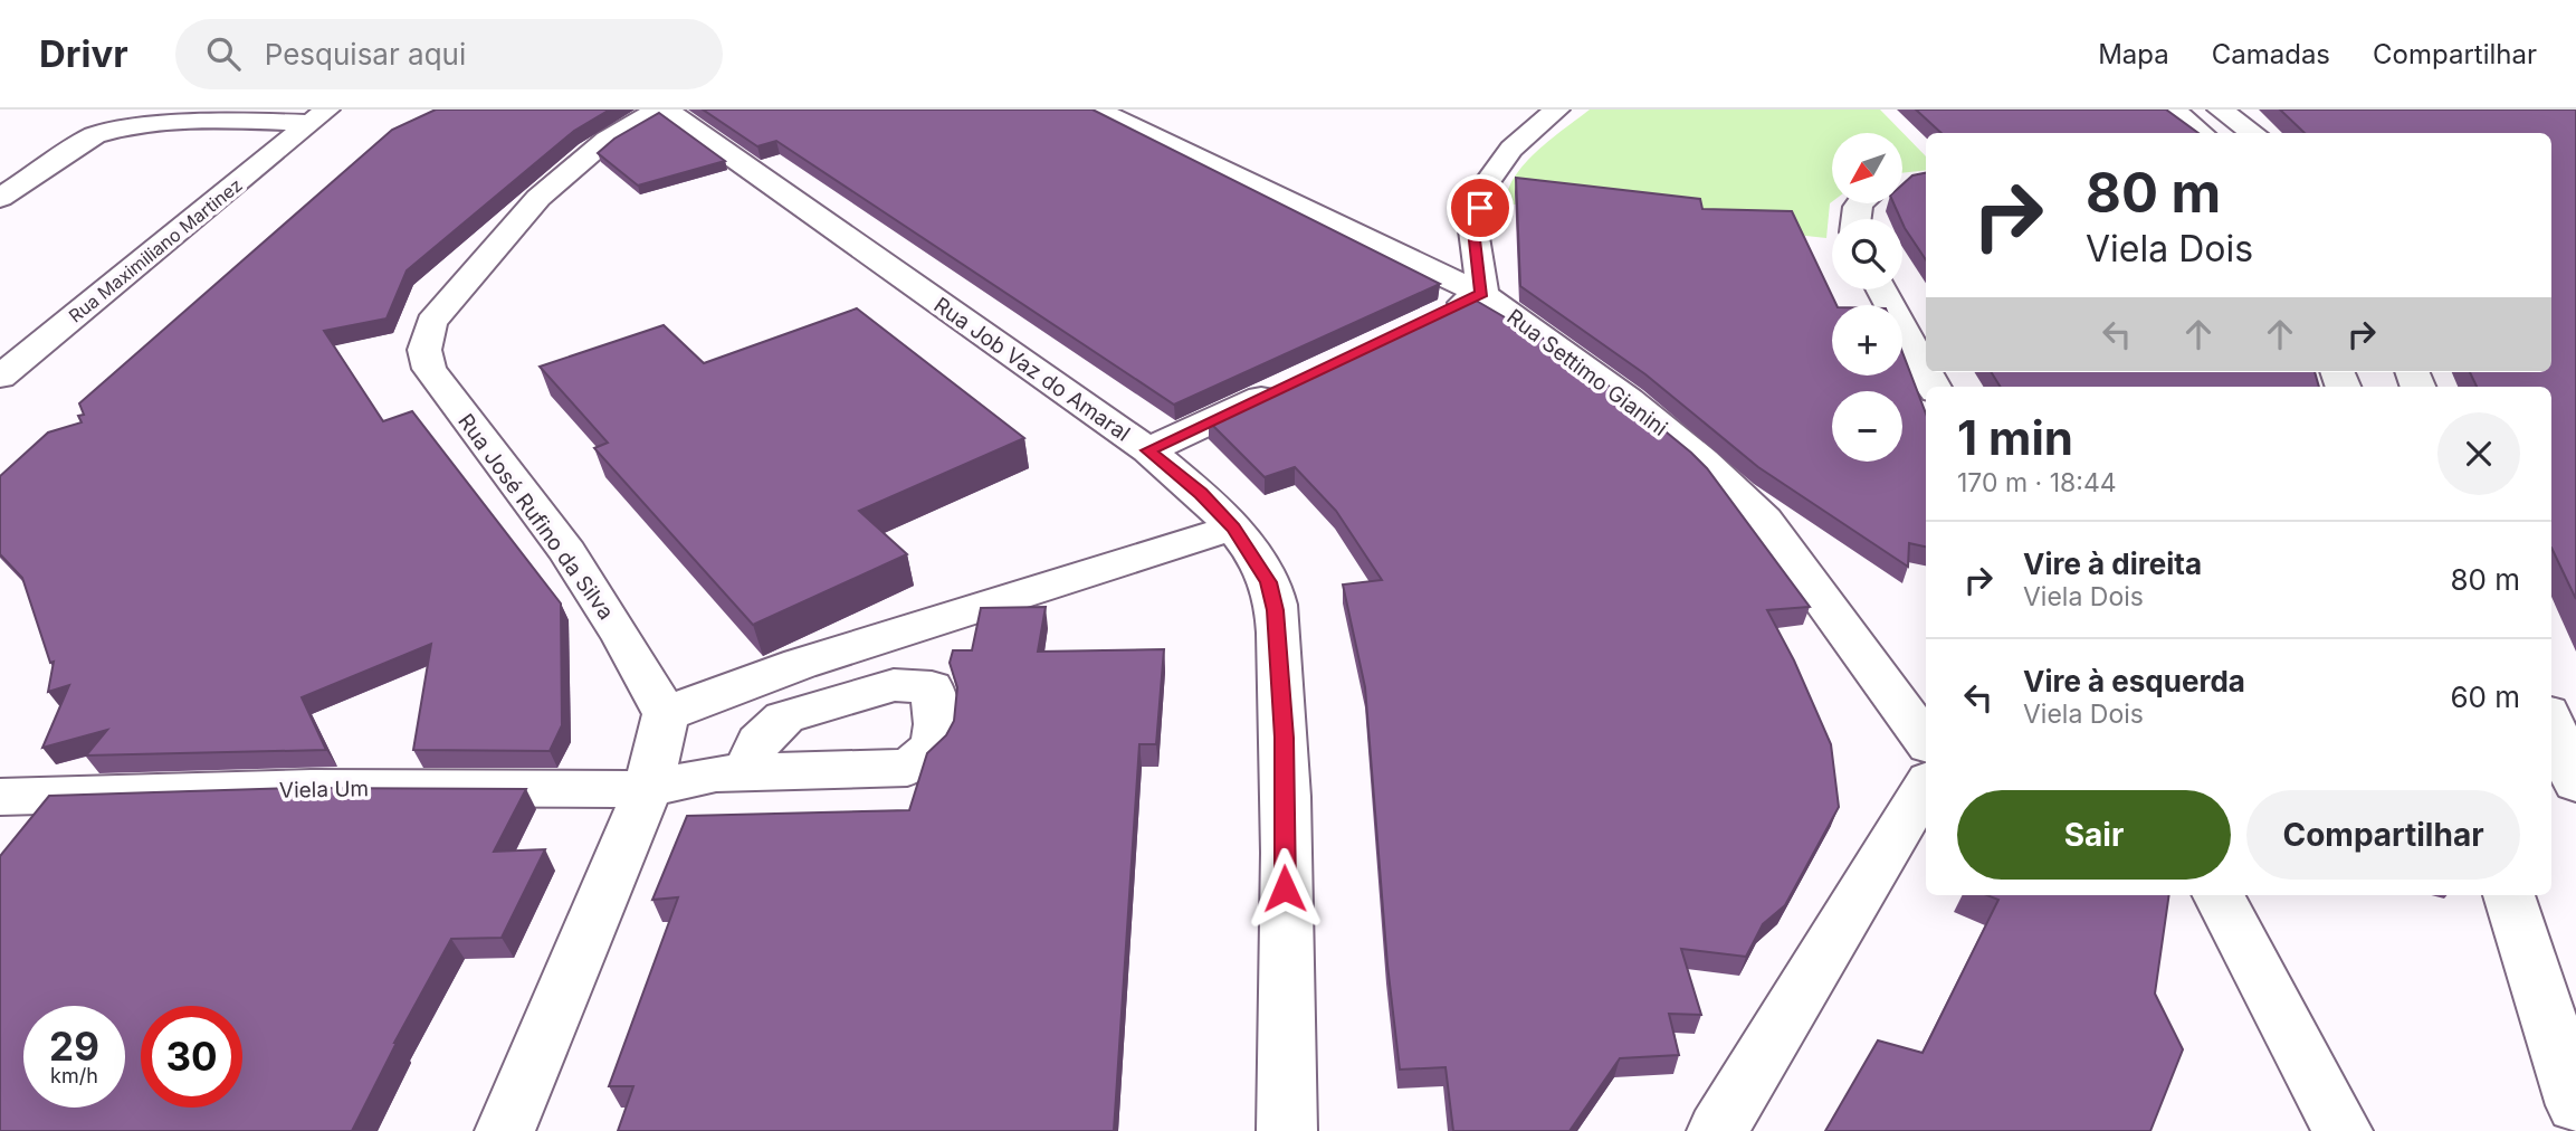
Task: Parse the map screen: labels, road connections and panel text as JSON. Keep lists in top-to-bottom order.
{
  "streets": {
    "street": [
      "Rua Maximiliano Martinez",
      "Rua Job Vaz do Amaral",
      "Rua Settimo Gianini",
      "Rua José Rufino da Silva",
      "Viela Um"
    ]
  },
  "north": "bottom left",
  "page": {
    "header": "Drivr",
    "search": "Pesquisar aqui",
    "nav": ["Mapa", "Camadas", "Compartilhar"],
    "map_buttons": ["+", "−"],
    "turn": ["80 m", "Viela Dois"],
    "heading": ["1 min", "170 m · 18:44"],
    "list": [
      {
        "name": "Vire à direita",
        "note": "Viela Dois",
        "value": "80 m"
      },
      {
        "name": "Vire à esquerda",
        "note": "Viela Dois",
        "value": "60 m"
      }
    ],
    "buttons": ["Sair", "Compartilhar"],
    "speed": "29 km/h",
    "limit": "30"
  }
}
